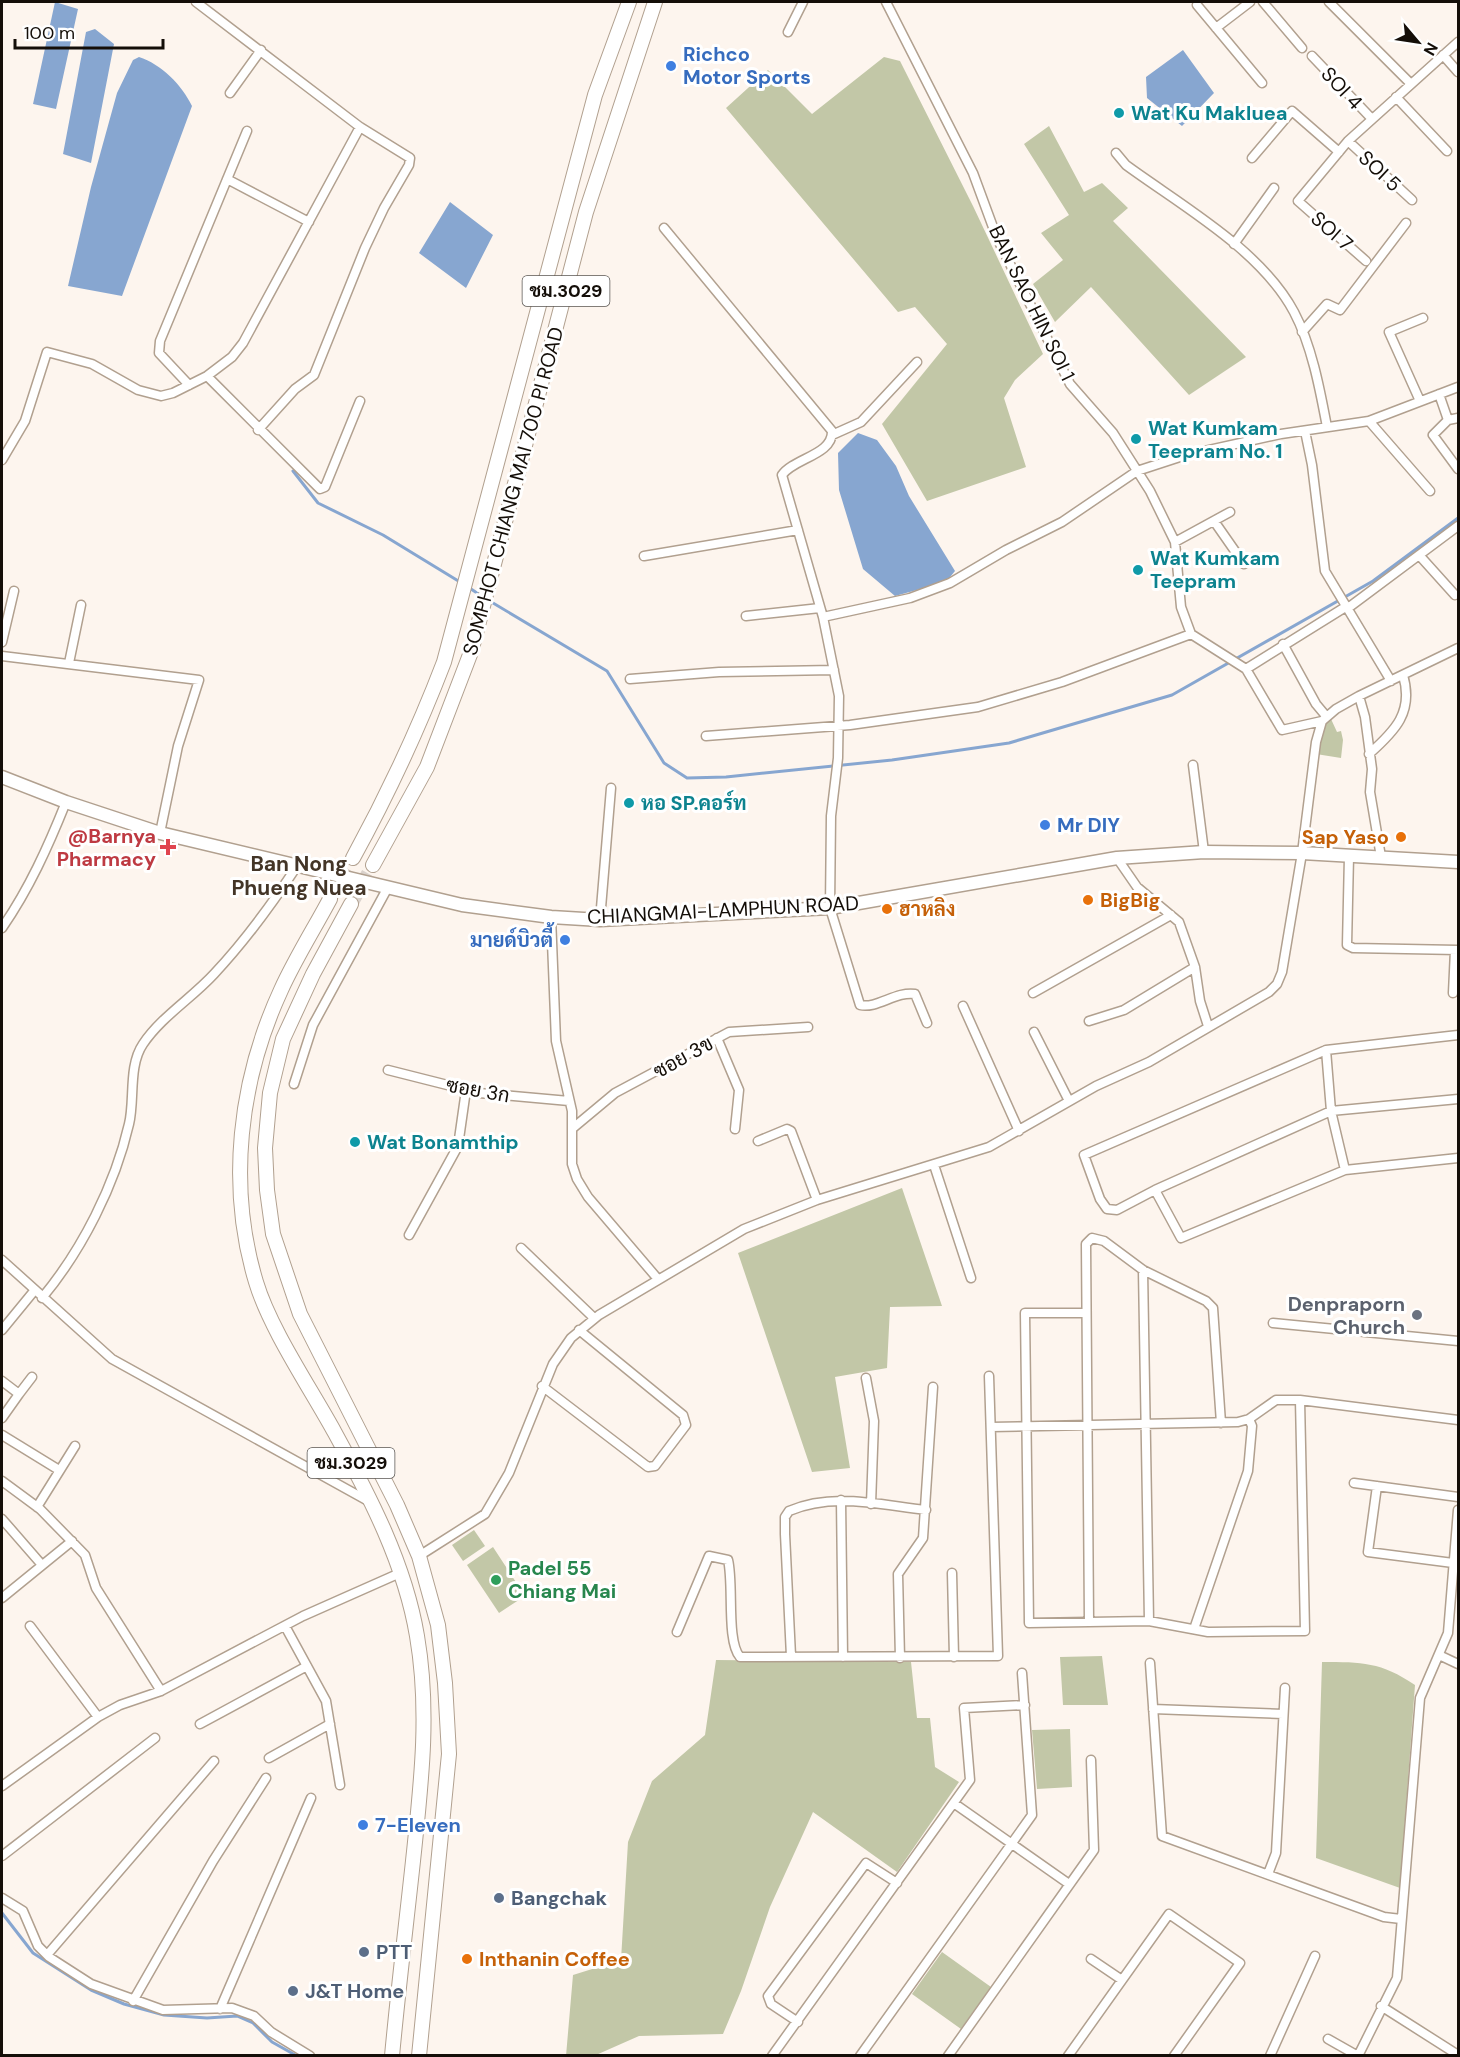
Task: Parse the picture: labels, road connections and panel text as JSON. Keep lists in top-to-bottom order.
{
  "streets": {
    "main road": ["ชม.3029", "SOMPHOT CHIANG MAI 700 PI ROAD", "CHIANGMAI-LAMPHUN ROAD"],
    "street": [
      "SOI 4",
      "SOI 5",
      "SOI 7",
      "BAN SAO HIN SOI 1",
      "ซอย 3ข",
      "ซอย 3ก"
    ]
  },
  "districts": ["Ban Nong Phueng Nuea"],
  "places": {
    "other": [
      "Richco Motor Sports",
      "Wat Ku Makluea",
      "Wat Kumkam Teepram No. 1",
      "Wat Kumkam Teepram",
      "หอ SP.คอร์ท",
      "Mr DIY",
      "Sap Yaso",
      "BigBig",
      "ฮาหลิง",
      "มายด์บิวตี้",
      "Wat Bonamthip",
      "Denpraporn Church",
      "Padel 55 Chiang Mai",
      "7-Eleven",
      "Bangchak",
      "PTT",
      "Inthanin Coffee",
      "J&T Home"
    ],
    "health": ["@Barnya Pharmacy"]
  },
  "scale_bar": "100 m",
  "north": "bottom right"
}
